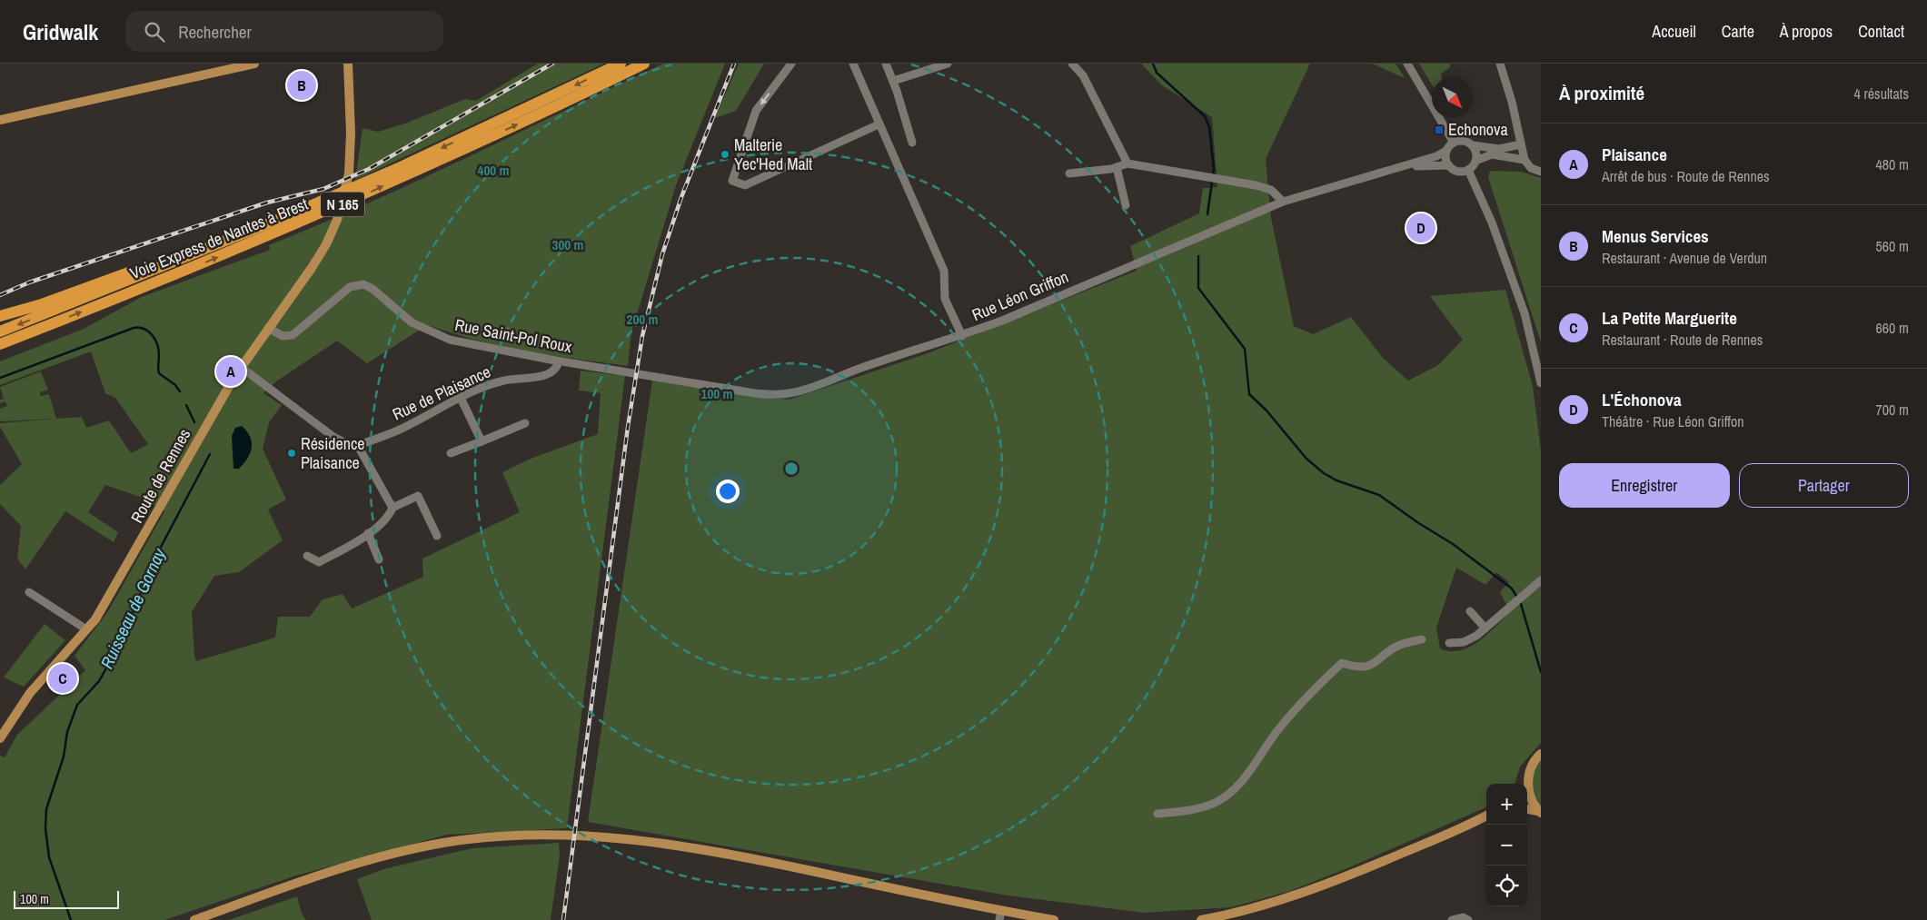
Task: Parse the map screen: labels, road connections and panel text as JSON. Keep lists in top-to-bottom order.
{
  "streets": {
    "highway": ["N 165", "Voie Express de Nantes à Brest"],
    "main road": ["Route de Rennes"],
    "street": ["Rue Léon Griffon", "Rue Saint-Pol Roux", "Rue de Plaisance"]
  },
  "crossings": [
    ["Rue Léon Griffon", "Rue Saint-Pol Roux"],
    ["Rue Saint-Pol Roux", "Rue de Plaisance"],
    ["Rue Saint-Pol Roux", "Route de Rennes"]
  ],
  "water": ["Ruisseau de Gornay"],
  "places": {
    "transit": ["Echonova"],
    "other": ["Malterie Yec'Hed Malt", "Résidence Plaisance"]
  },
  "scale_bar": "100 m",
  "north": "bottom right",
  "page": {
    "header": "Gridwalk",
    "search": "Rechercher",
    "nav": [
      "Accueil",
      "Carte",
      "À propos",
      "Contact"
    ],
    "heading": ["À proximité", "4 résultats"],
    "pins": [
      "B",
      "D",
      "A",
      "C"
    ],
    "list": [
      {
        "mark": "A",
        "name": "Plaisance",
        "note": "Arrêt de bus · Route de Rennes",
        "value": "480 m"
      },
      {
        "mark": "B",
        "name": "Menus Services",
        "note": "Restaurant · Avenue de Verdun",
        "value": "560 m"
      },
      {
        "mark": "C",
        "name": "La Petite Marguerite",
        "note": "Restaurant · Route de Rennes",
        "value": "660 m"
      },
      {
        "mark": "D",
        "name": "L'Échonova",
        "note": "Théâtre · Rue Léon Griffon",
        "value": "700 m"
      }
    ],
    "buttons": ["Enregistrer", "Partager"],
    "map_buttons": ["+", "−"],
    "scale": "100 m"
  },
  "rings": [
    "400 m",
    "300 m",
    "200 m",
    "100 m"
  ]
}
